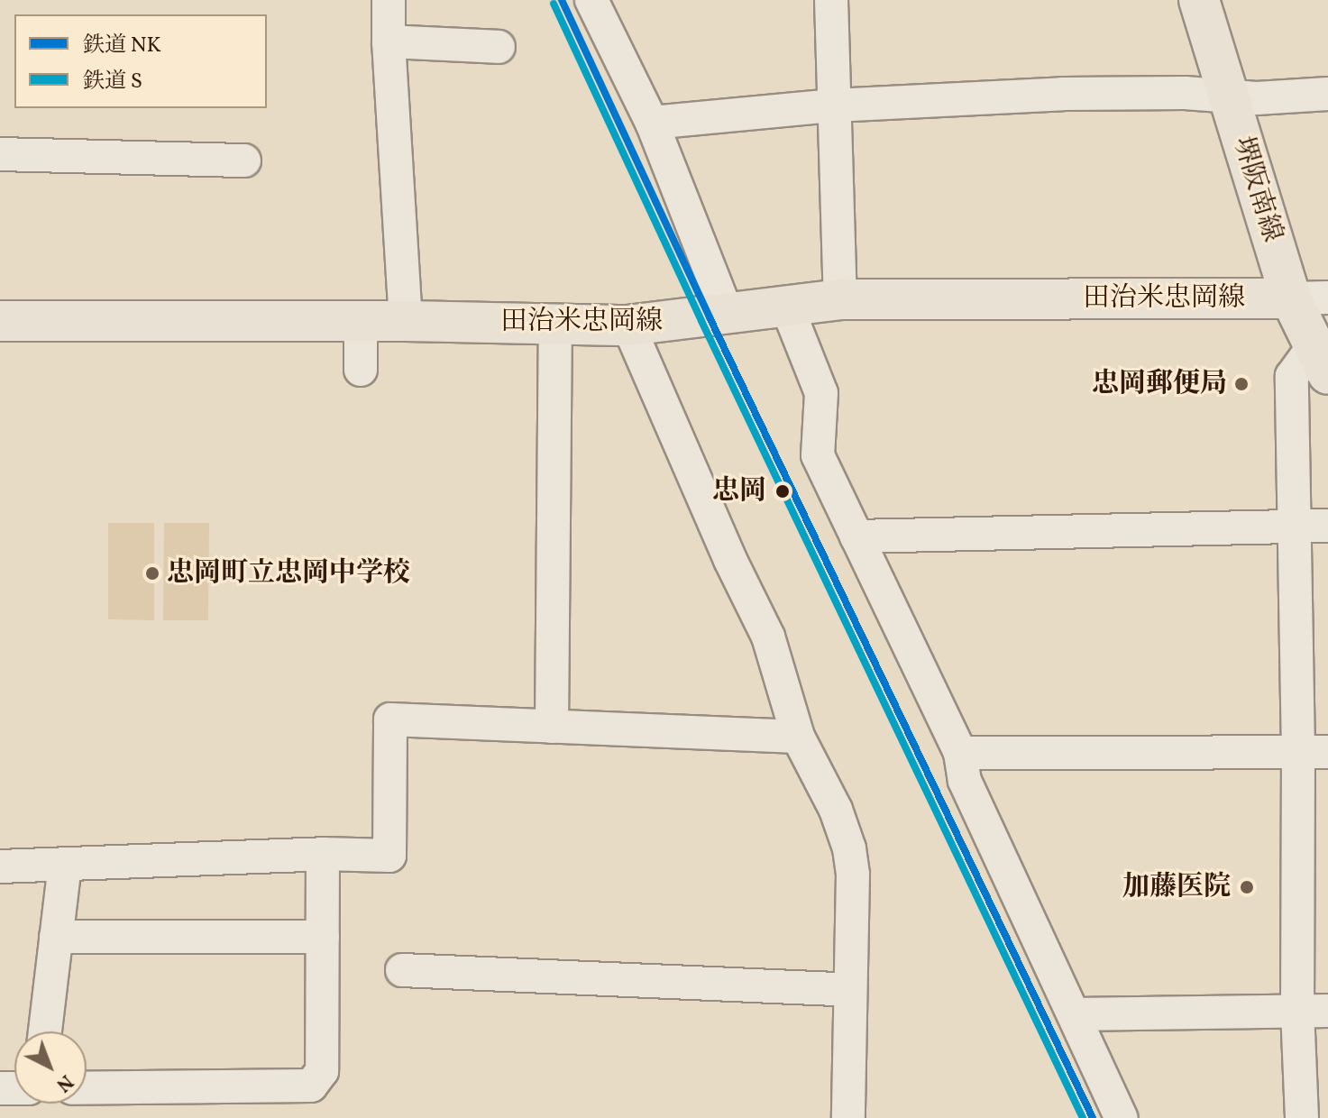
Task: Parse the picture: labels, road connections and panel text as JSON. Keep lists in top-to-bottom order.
{
  "streets": {
    "main road": ["堺阪南線", "田治米忠岡線"]
  },
  "crossings": [
    ["堺阪南線", "田治米忠岡線"]
  ],
  "places": [
    "忠岡郵便局",
    "忠岡",
    "忠岡町立忠岡中学校",
    "加藤医院"
  ],
  "lines": ["rail line NK", "rail line S"],
  "legend": ["鉄道 NK", "鉄道 S"],
  "north": "bottom right"
}
